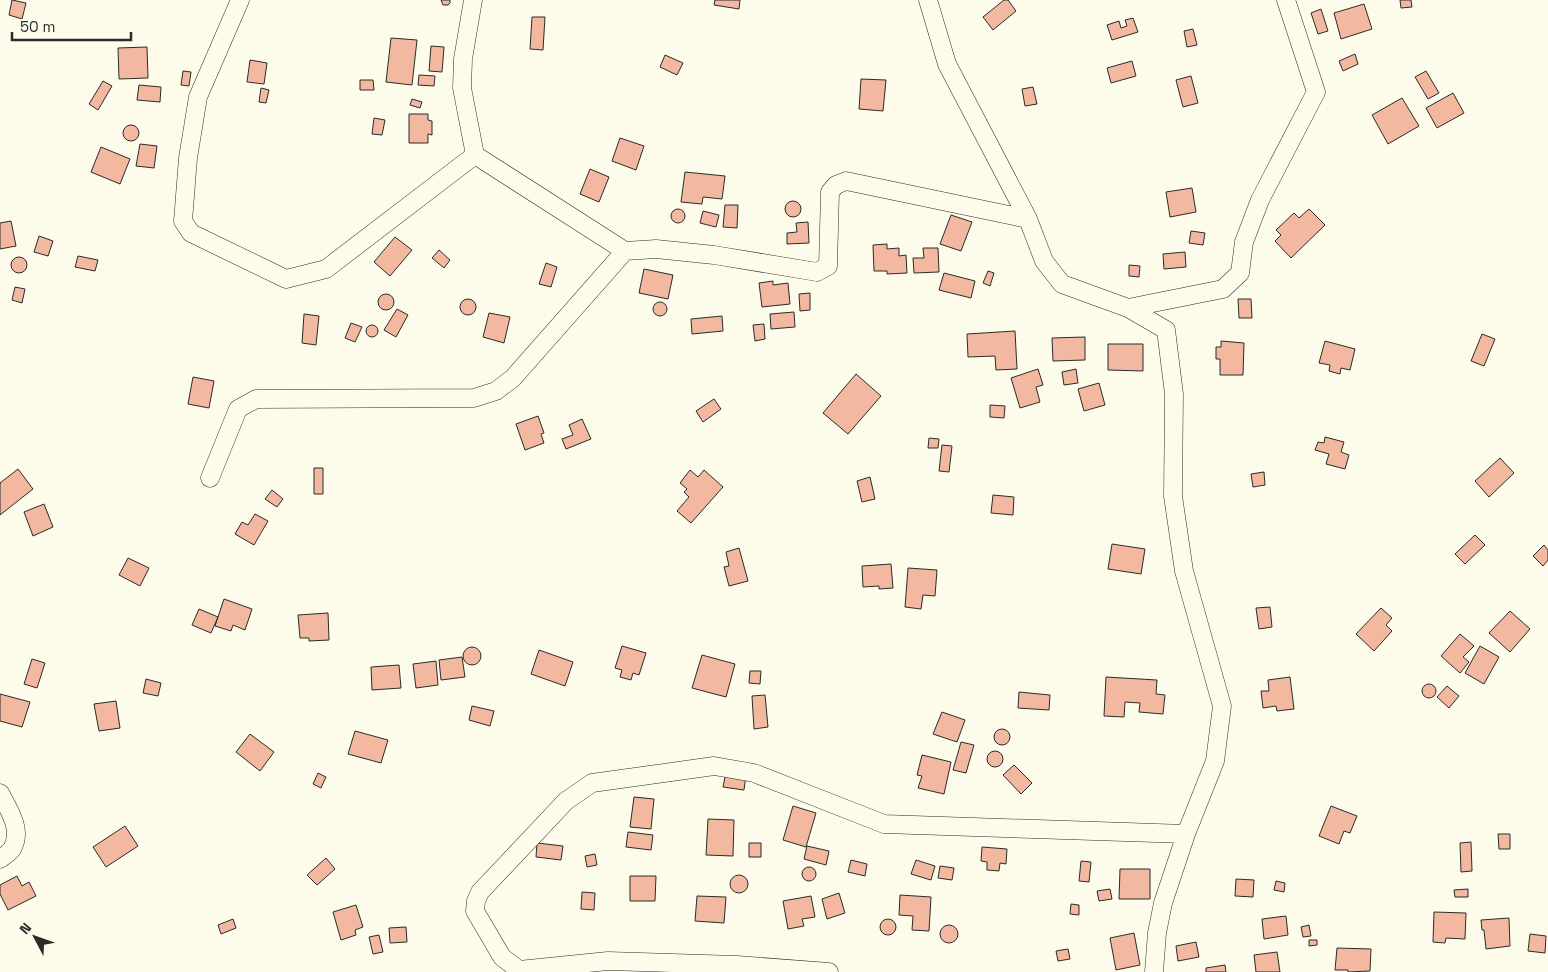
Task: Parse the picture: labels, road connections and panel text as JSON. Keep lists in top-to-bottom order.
{
  "scale_bar": "50 m",
  "north": "top left"
}
